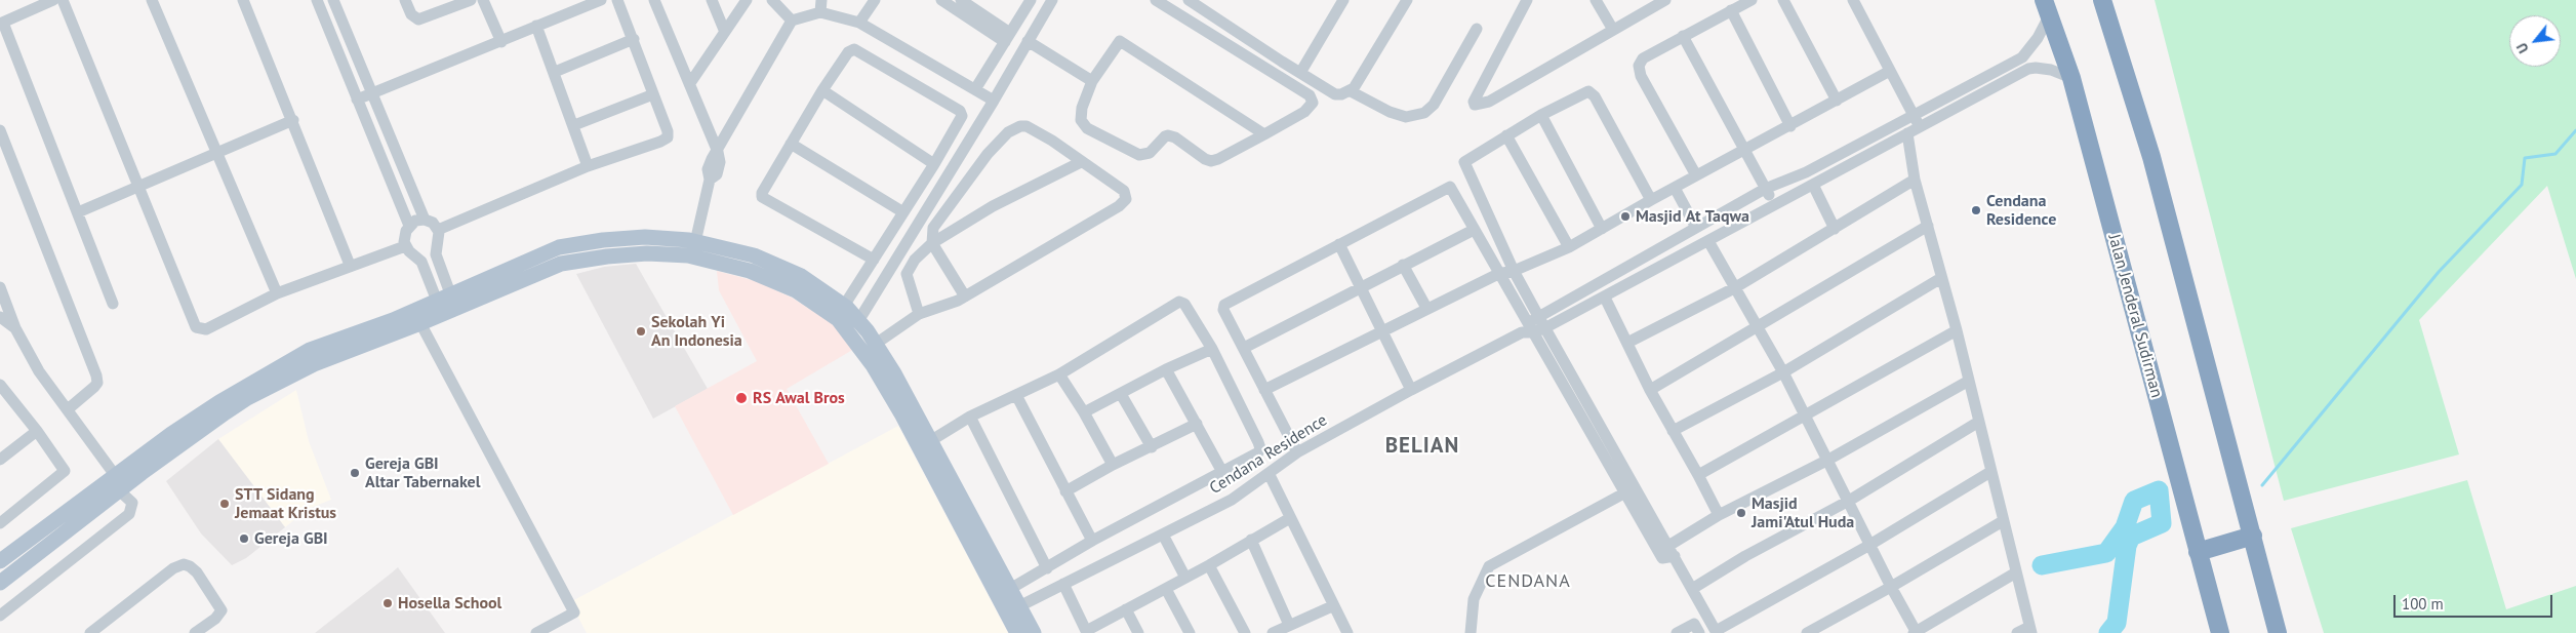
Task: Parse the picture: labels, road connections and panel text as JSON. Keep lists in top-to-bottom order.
{
  "streets": {
    "highway": ["Jalan Jenderal Sudirman"],
    "street": ["Cendana Residence"]
  },
  "districts": ["BELIAN", "CENDANA"],
  "places": [
    "Cendana Residence",
    "Masjid At Taqwa",
    "Sekolah Yi An Indonesia",
    "RS Awal Bros",
    "Gereja GBI Altar Tabernakel",
    "STT Sidang Jemaat Kristus",
    "Masjid Jami'Atul Huda",
    "Gereja GBI",
    "Hosella School"
  ],
  "scale_bar": "100 m",
  "north": "bottom left"
}
